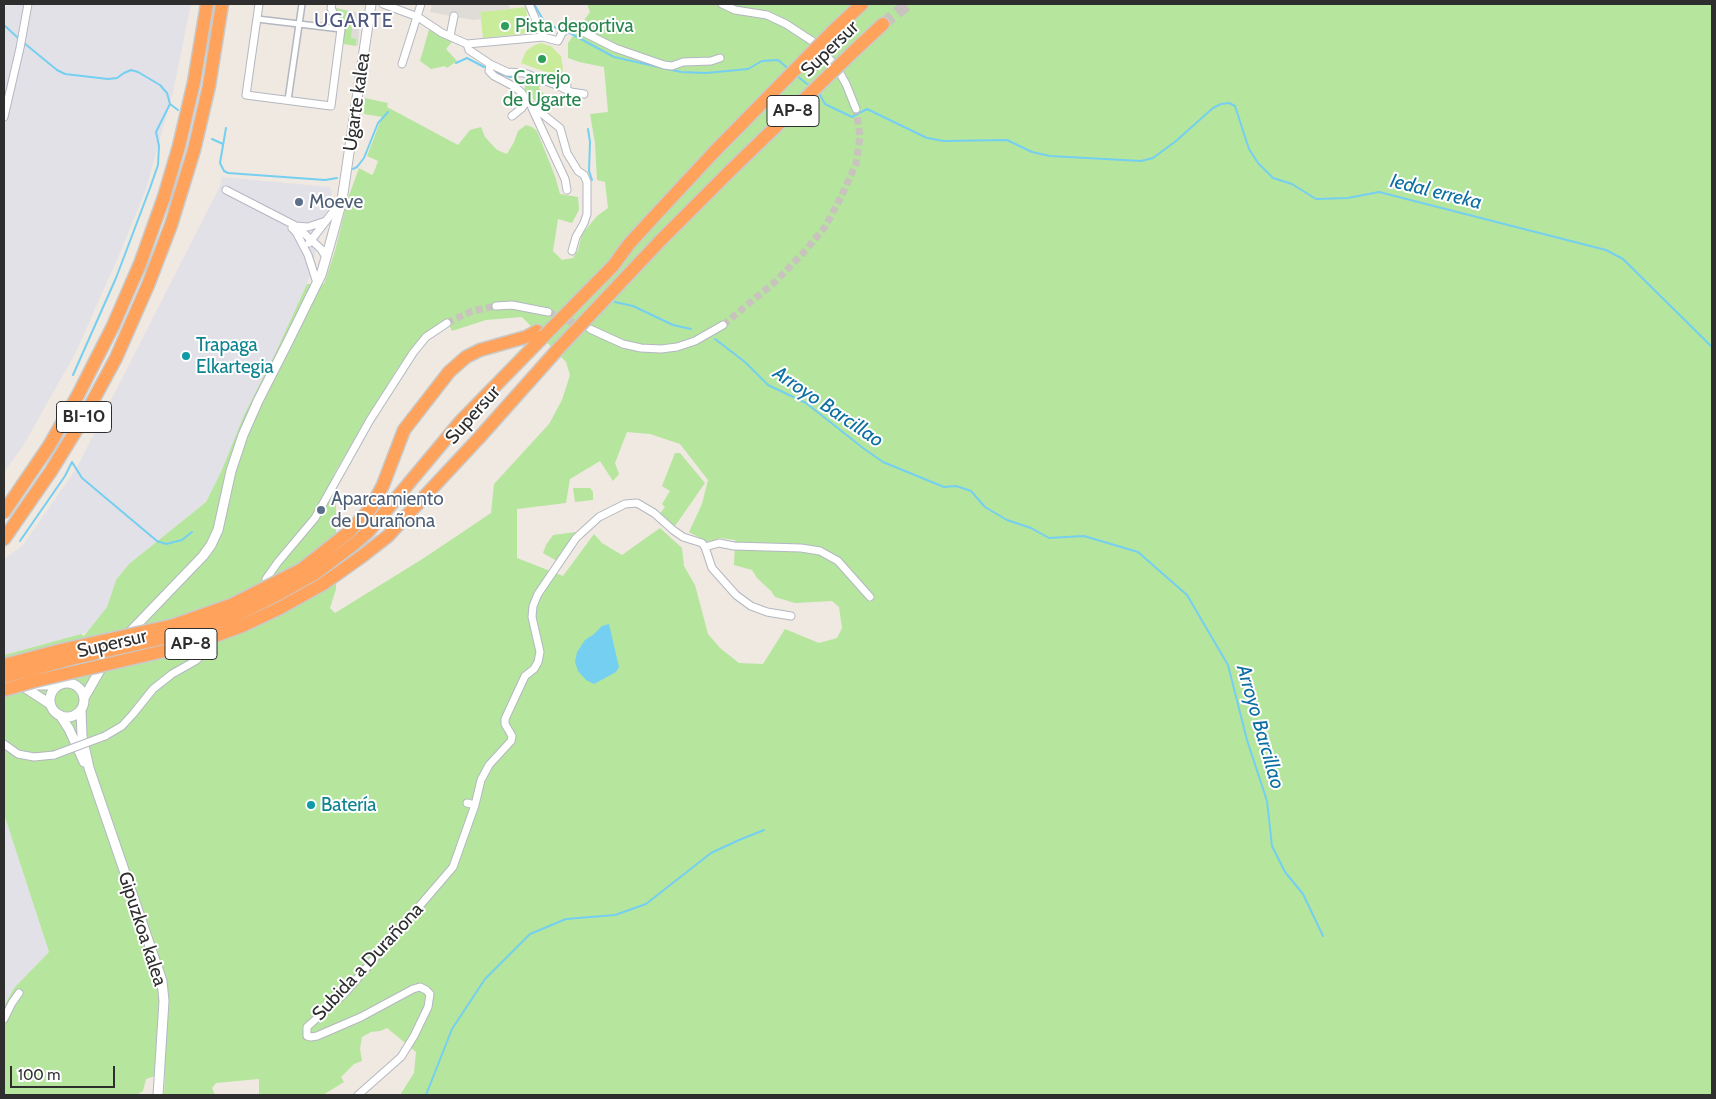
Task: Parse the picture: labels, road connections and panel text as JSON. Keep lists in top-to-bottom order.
{
  "streets": {
    "highway": ["Supersur", "AP-8", "BI-10"],
    "street": ["Ugarte kalea", "Gipuzkoa kalea", "Subida a Durañona"]
  },
  "crossings": [
    ["Supersur", "AP-8"]
  ],
  "districts": ["UGARTE"],
  "water": ["Iedal erreka", "Arroyo Barcillao"],
  "places": [
    "Pista deportiva",
    "Carrejo de Ugarte",
    "Moeve",
    "Trapaga Elkartegia",
    "Aparcamiento de Durañona",
    "Batería"
  ],
  "scale_bar": "100 m"
}
